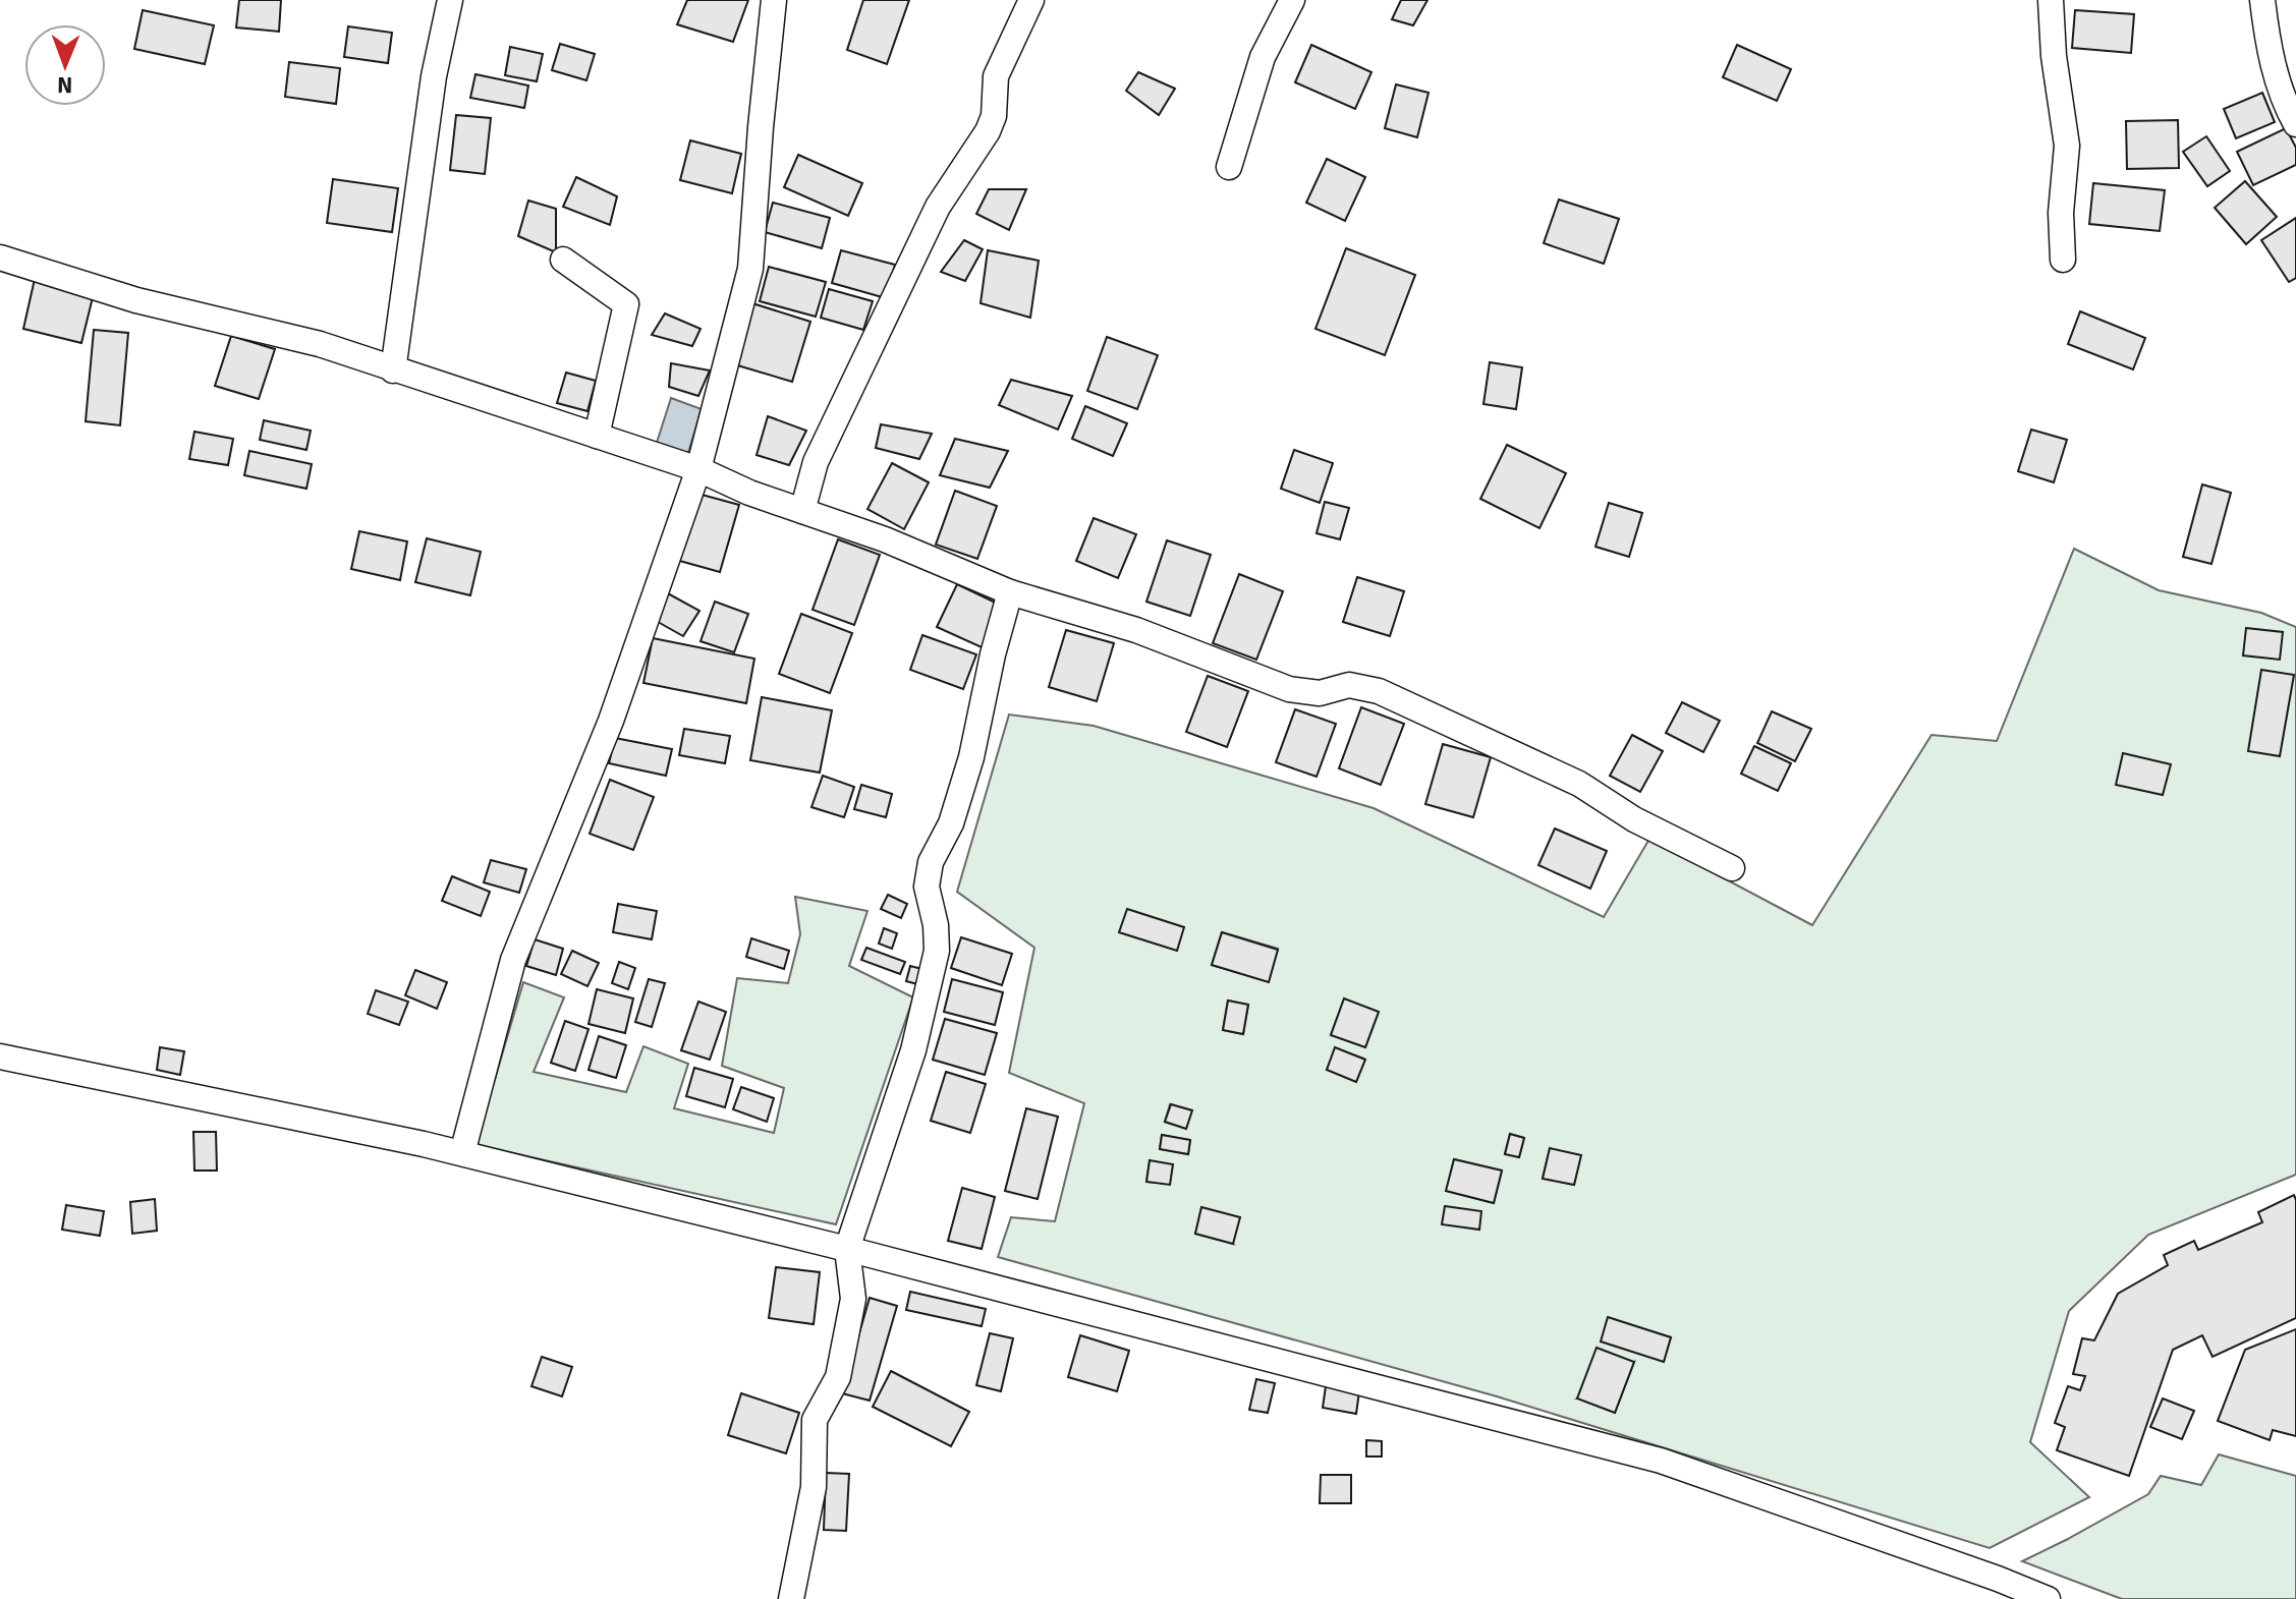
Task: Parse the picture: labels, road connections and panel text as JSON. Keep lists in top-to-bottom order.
{
  "north": "bottom"
}
